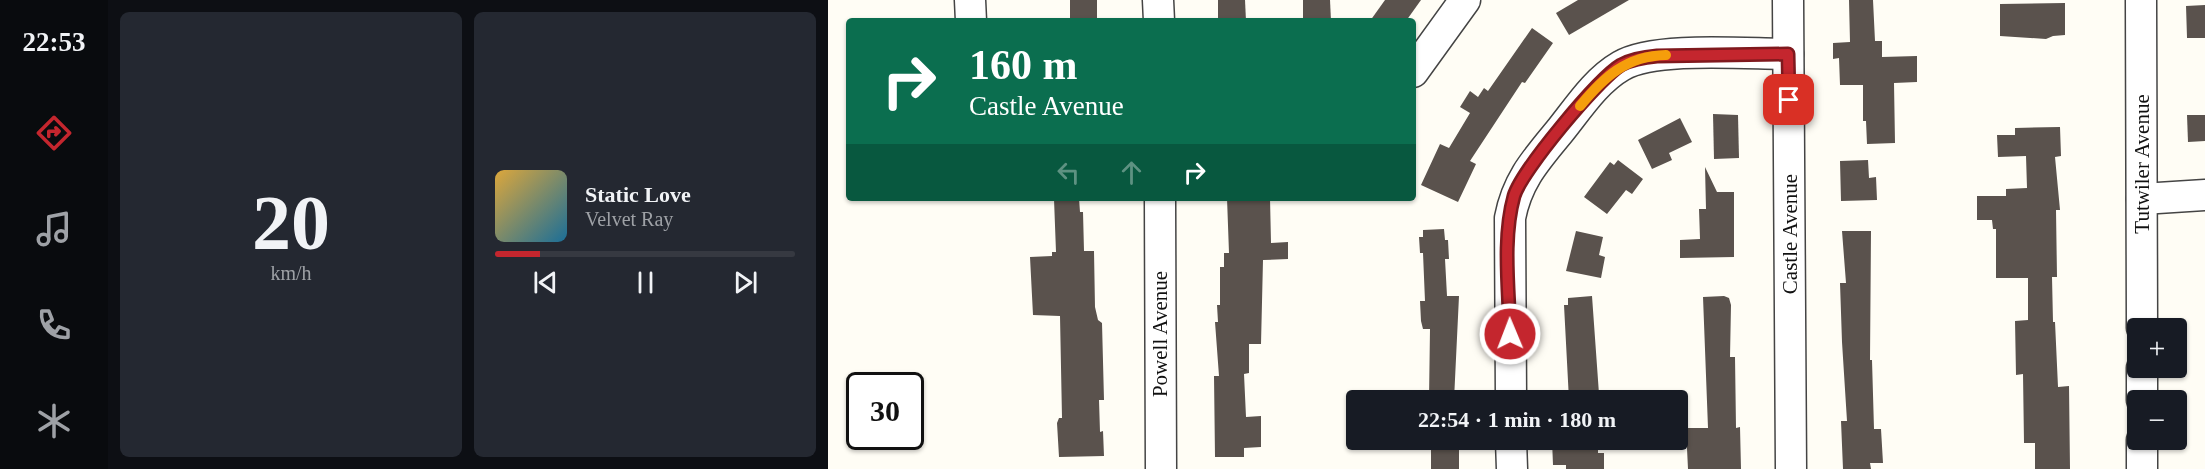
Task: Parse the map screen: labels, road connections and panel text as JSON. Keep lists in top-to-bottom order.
{
  "streets": {
    "street": ["Tutwiler Avenue", "Castle Avenue", "Powell Avenue"]
  },
  "page": {
    "tabs": "22:53",
    "tile": ["20", "km/h"],
    "turn": ["160 m", "Castle Avenue"],
    "song": ["Static Love", "Velvet Ray"],
    "map_buttons": ["+", "−"],
    "limit": "30",
    "trip": "22:54 · 1 min · 180 m"
  }
}
